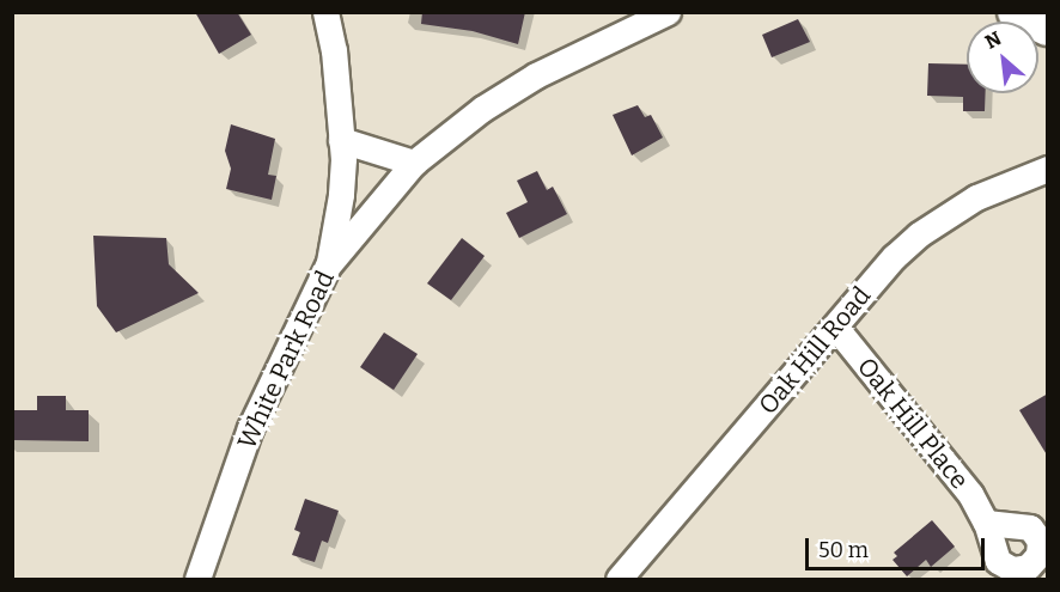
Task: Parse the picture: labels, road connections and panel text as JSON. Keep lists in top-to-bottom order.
{
  "streets": {
    "street": ["Oak Hill Road", "White Park Road", "Oak Hill Place"]
  },
  "crossings": [
    ["Oak Hill Road", "Oak Hill Place"]
  ],
  "scale_bar": "50 m",
  "north": "top left"
}
